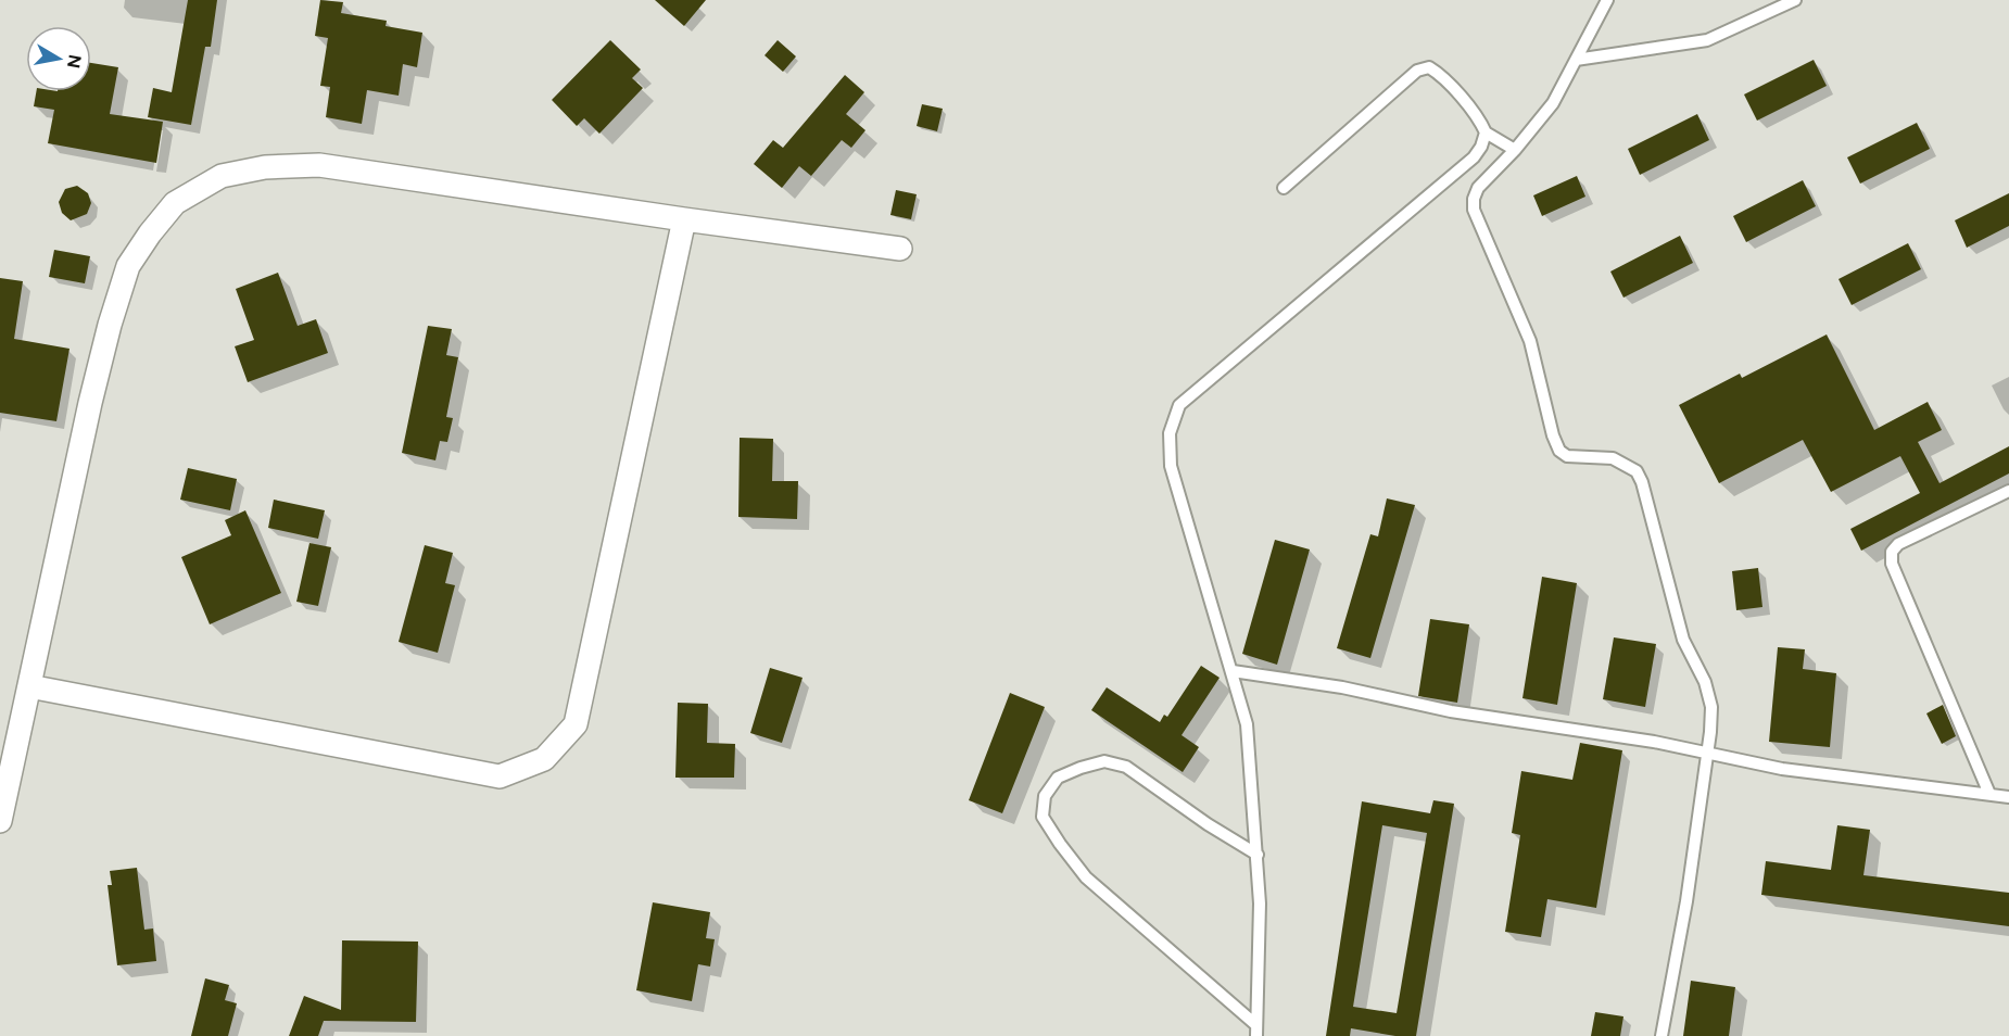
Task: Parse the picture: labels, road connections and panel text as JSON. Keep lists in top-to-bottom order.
{
  "north": "right"
}
